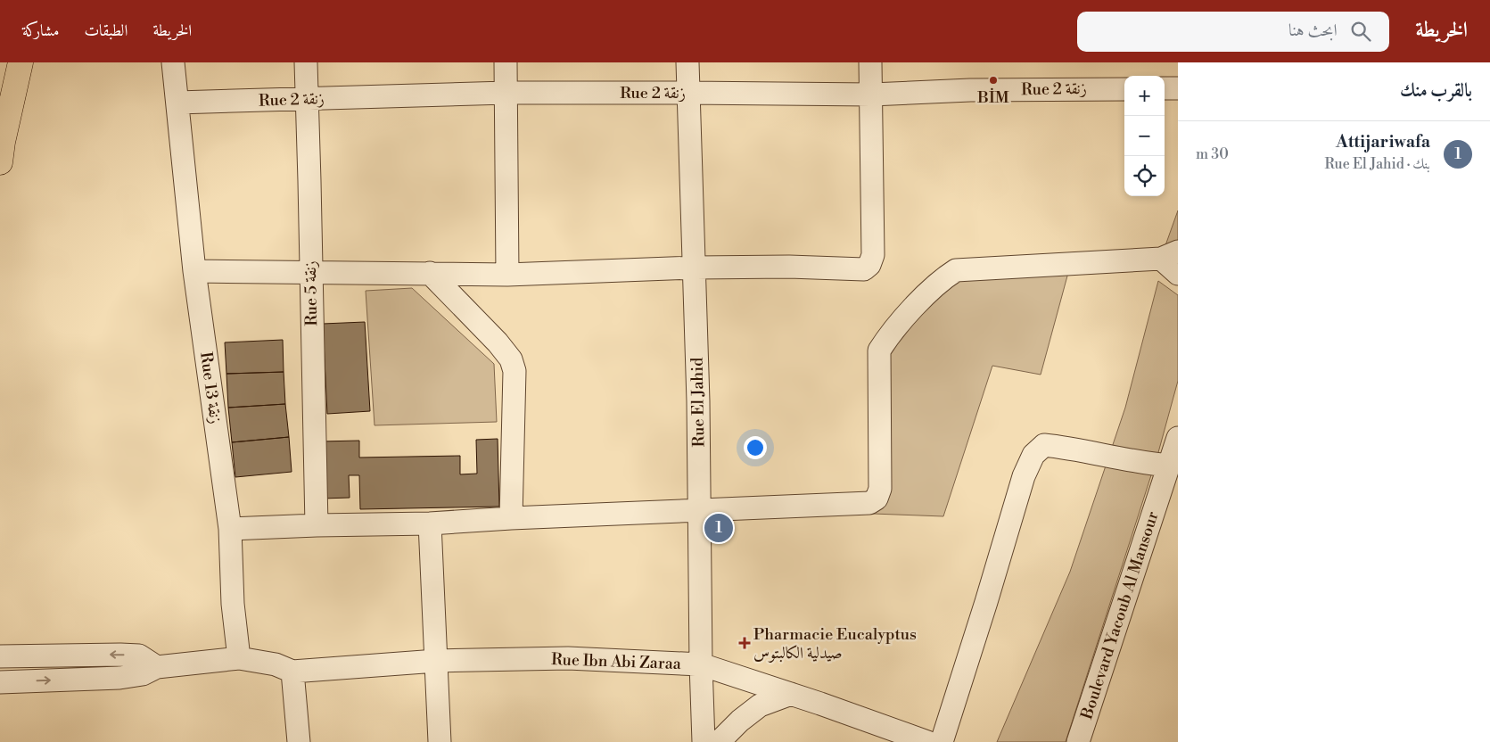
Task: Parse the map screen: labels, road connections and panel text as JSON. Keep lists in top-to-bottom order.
{
  "streets": {
    "street": [
      "Rue 2 زنقة",
      "Rue 5 زنقة",
      "Rue 13 زنقة",
      "Rue El Jahid",
      "Boulevard Yacoub Al Mansour",
      "Rue Ibn Abi Zaraa"
    ]
  },
  "crossings": [
    ["Rue 2 زنقة", "Rue 5 زنقة"],
    ["Rue 2 زنقة", "Rue 13 زنقة"],
    ["Rue 2 زنقة", "Rue El Jahid"],
    ["Rue El Jahid", "Rue Ibn Abi Zaraa"]
  ],
  "places": {
    "other": ["BİM"],
    "health": ["Pharmacie Eucalyptus صيدلية الكالبتوس"]
  },
  "page": {
    "header": "الخريطة",
    "search": "ابحث هنا",
    "nav": ["الخريطة", "الطبقات", "مشاركة"],
    "heading": "بالقرب منك",
    "map_buttons": ["+", "−"],
    "list": [
      {
        "mark": "1",
        "name": "Attijariwafa",
        "note": "بنك · Rue El Jahid",
        "value": "30 m"
      }
    ],
    "pins": "1"
  }
}
